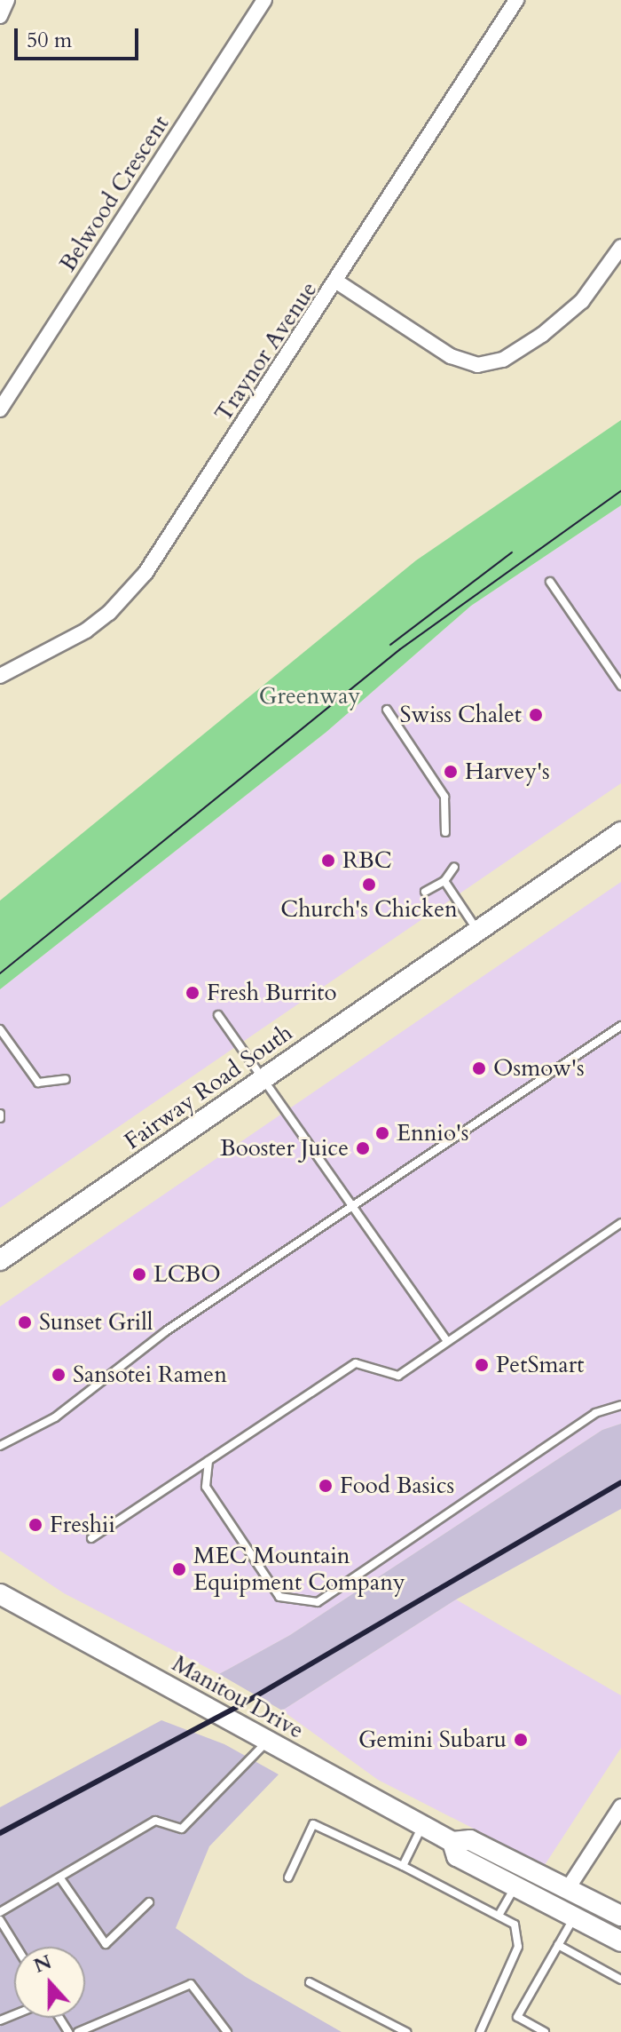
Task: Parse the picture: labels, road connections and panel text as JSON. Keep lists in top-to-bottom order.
{
  "streets": {
    "main road": ["Fairway Road South", "Manitou Drive"],
    "street": ["Belwood Crescent", "Traynor Avenue"]
  },
  "parks": ["Greenway"],
  "places": [
    "Swiss Chalet",
    "Harvey's",
    "RBC",
    "Church's Chicken",
    "Fresh Burrito",
    "Osmow's",
    "Ennio's",
    "Booster Juice",
    "LCBO",
    "Sunset Grill",
    "PetSmart",
    "Sansotei Ramen",
    "Food Basics",
    "Freshii",
    "MEC Mountain Equipment Company",
    "Gemini Subaru"
  ],
  "scale_bar": "50 m",
  "north": "top"
}
